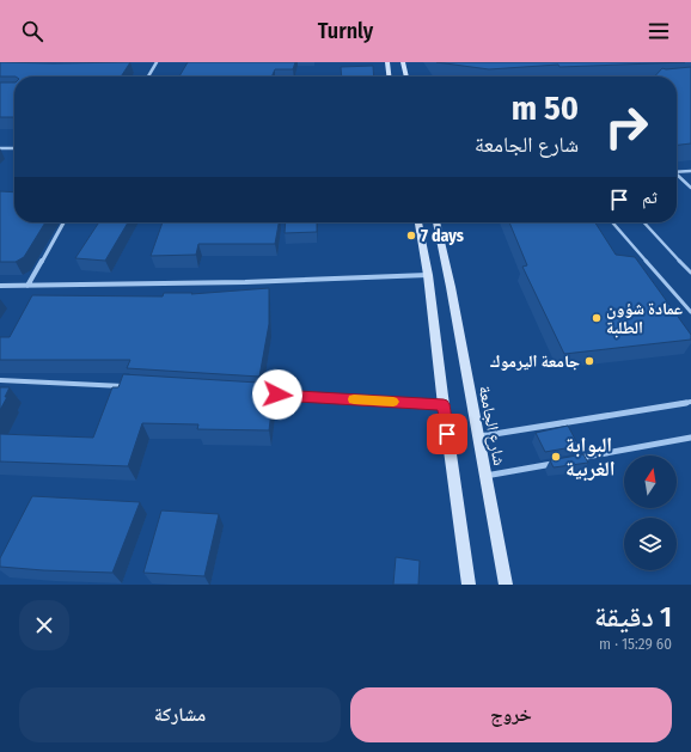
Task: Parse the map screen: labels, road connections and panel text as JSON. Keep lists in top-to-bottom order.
{
  "streets": {
    "main road": ["شارع الجامعة"]
  },
  "places": [
    "7 days",
    "عمادة شؤون الطلبة",
    "جامعة اليرموك",
    "البوابة الغربية"
  ],
  "north": "top",
  "page": {
    "header": "Turnly",
    "turn": ["50 m", "شارع الجامعة"],
    "then": "ثم",
    "heading": ["1 دقيقة", "60 m · 15:29"],
    "buttons": ["خروج", "مشاركة"]
  }
}
